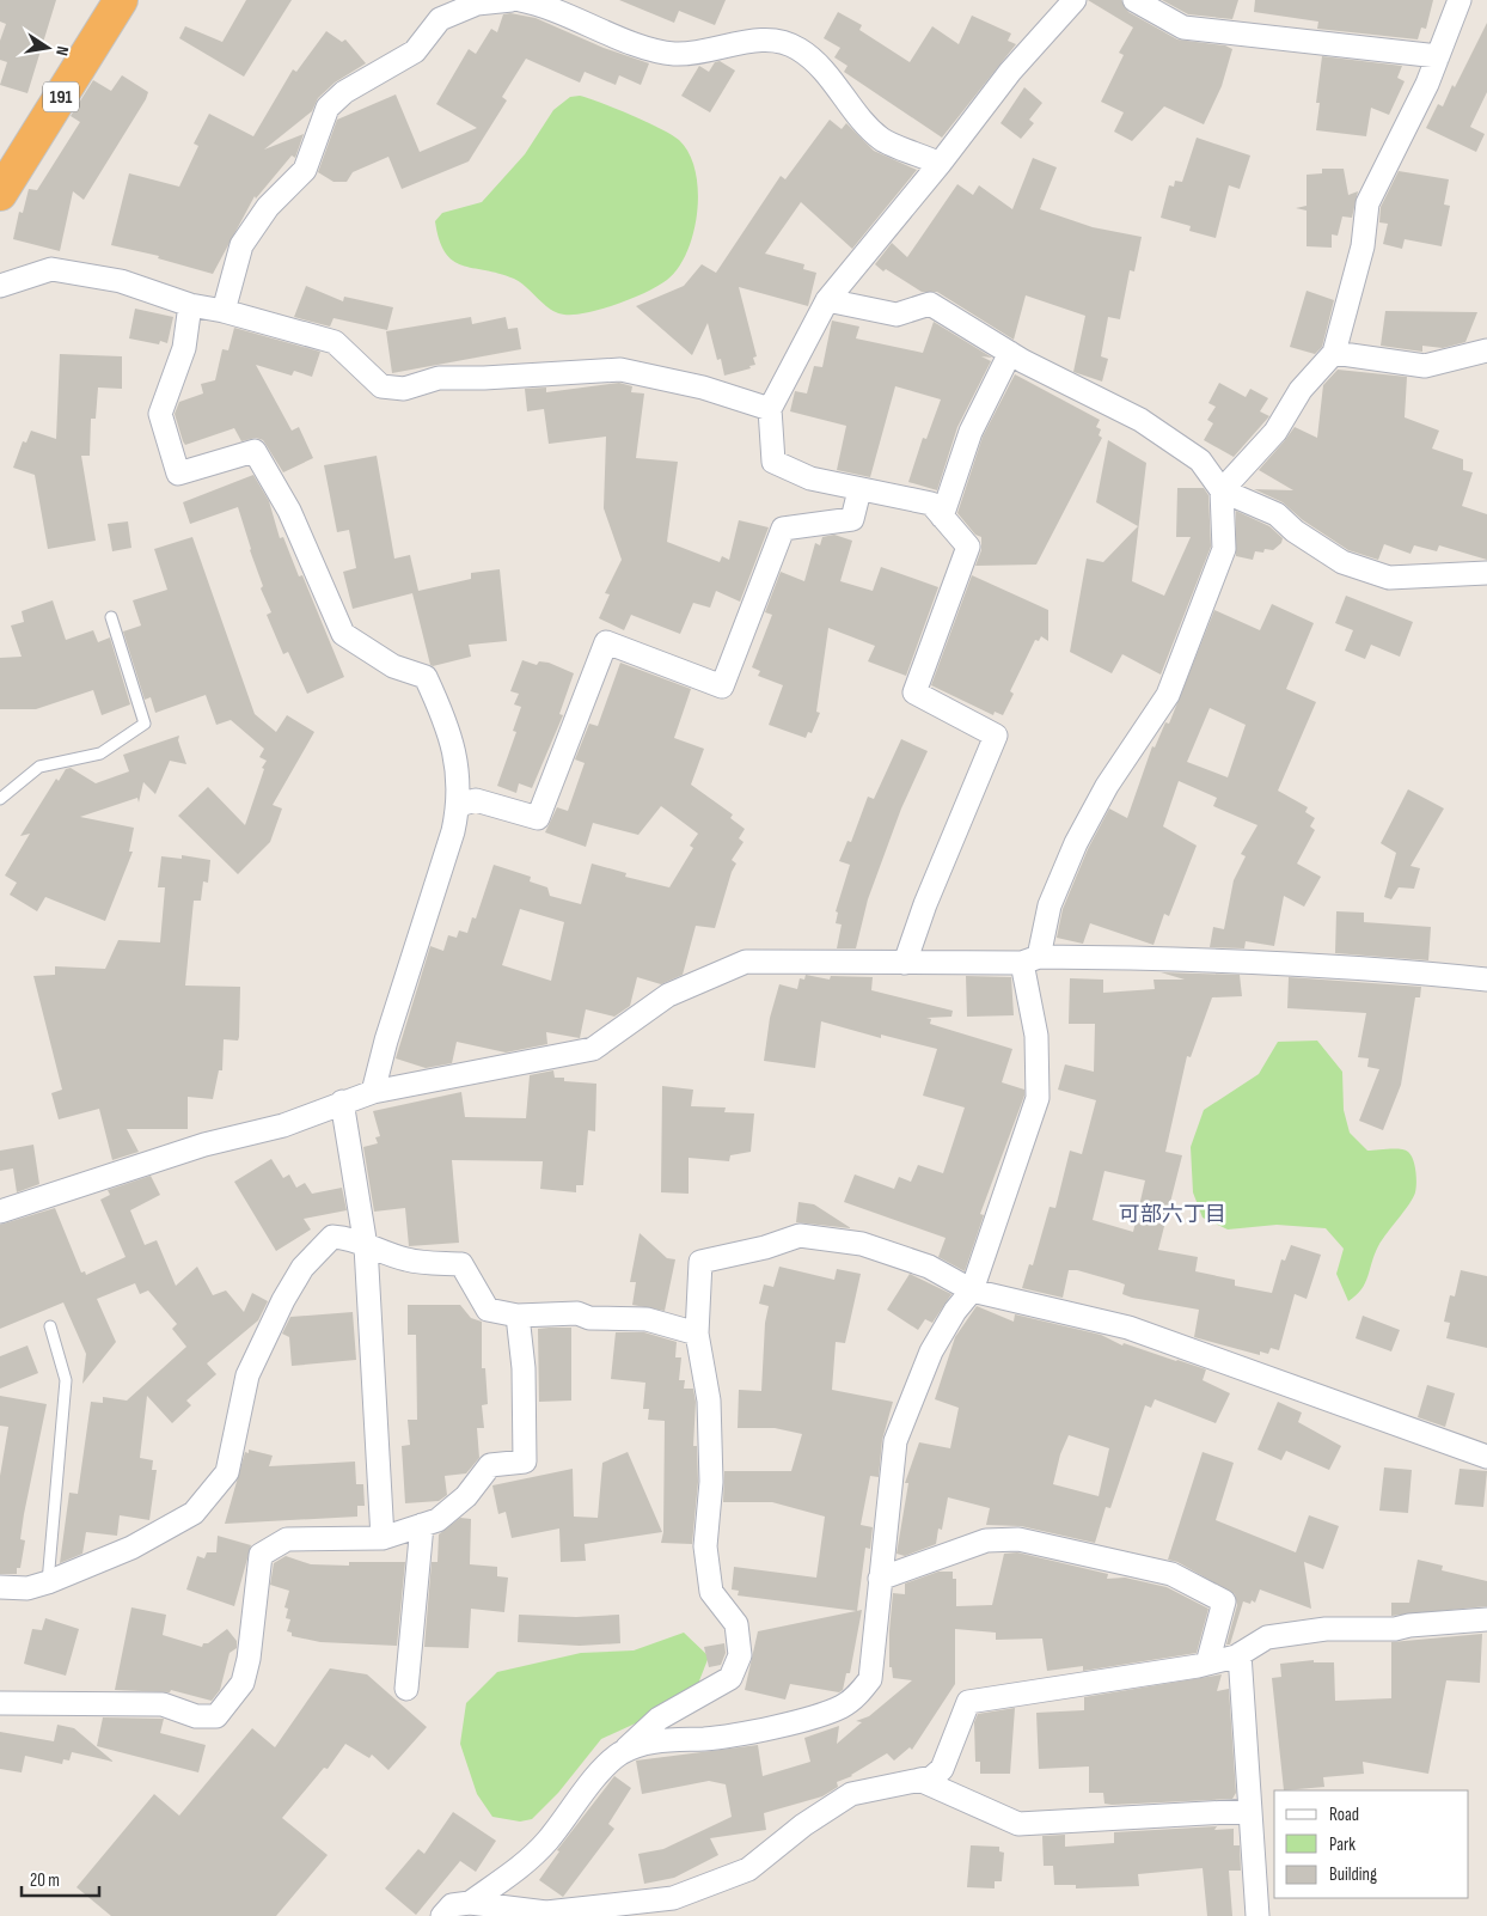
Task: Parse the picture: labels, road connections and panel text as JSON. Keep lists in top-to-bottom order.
{
  "streets": {
    "highway": ["191"]
  },
  "districts": ["可部六丁目"],
  "legend": ["Road", "Park", "Building"],
  "scale_bar": "20 m",
  "north": "right"
}
